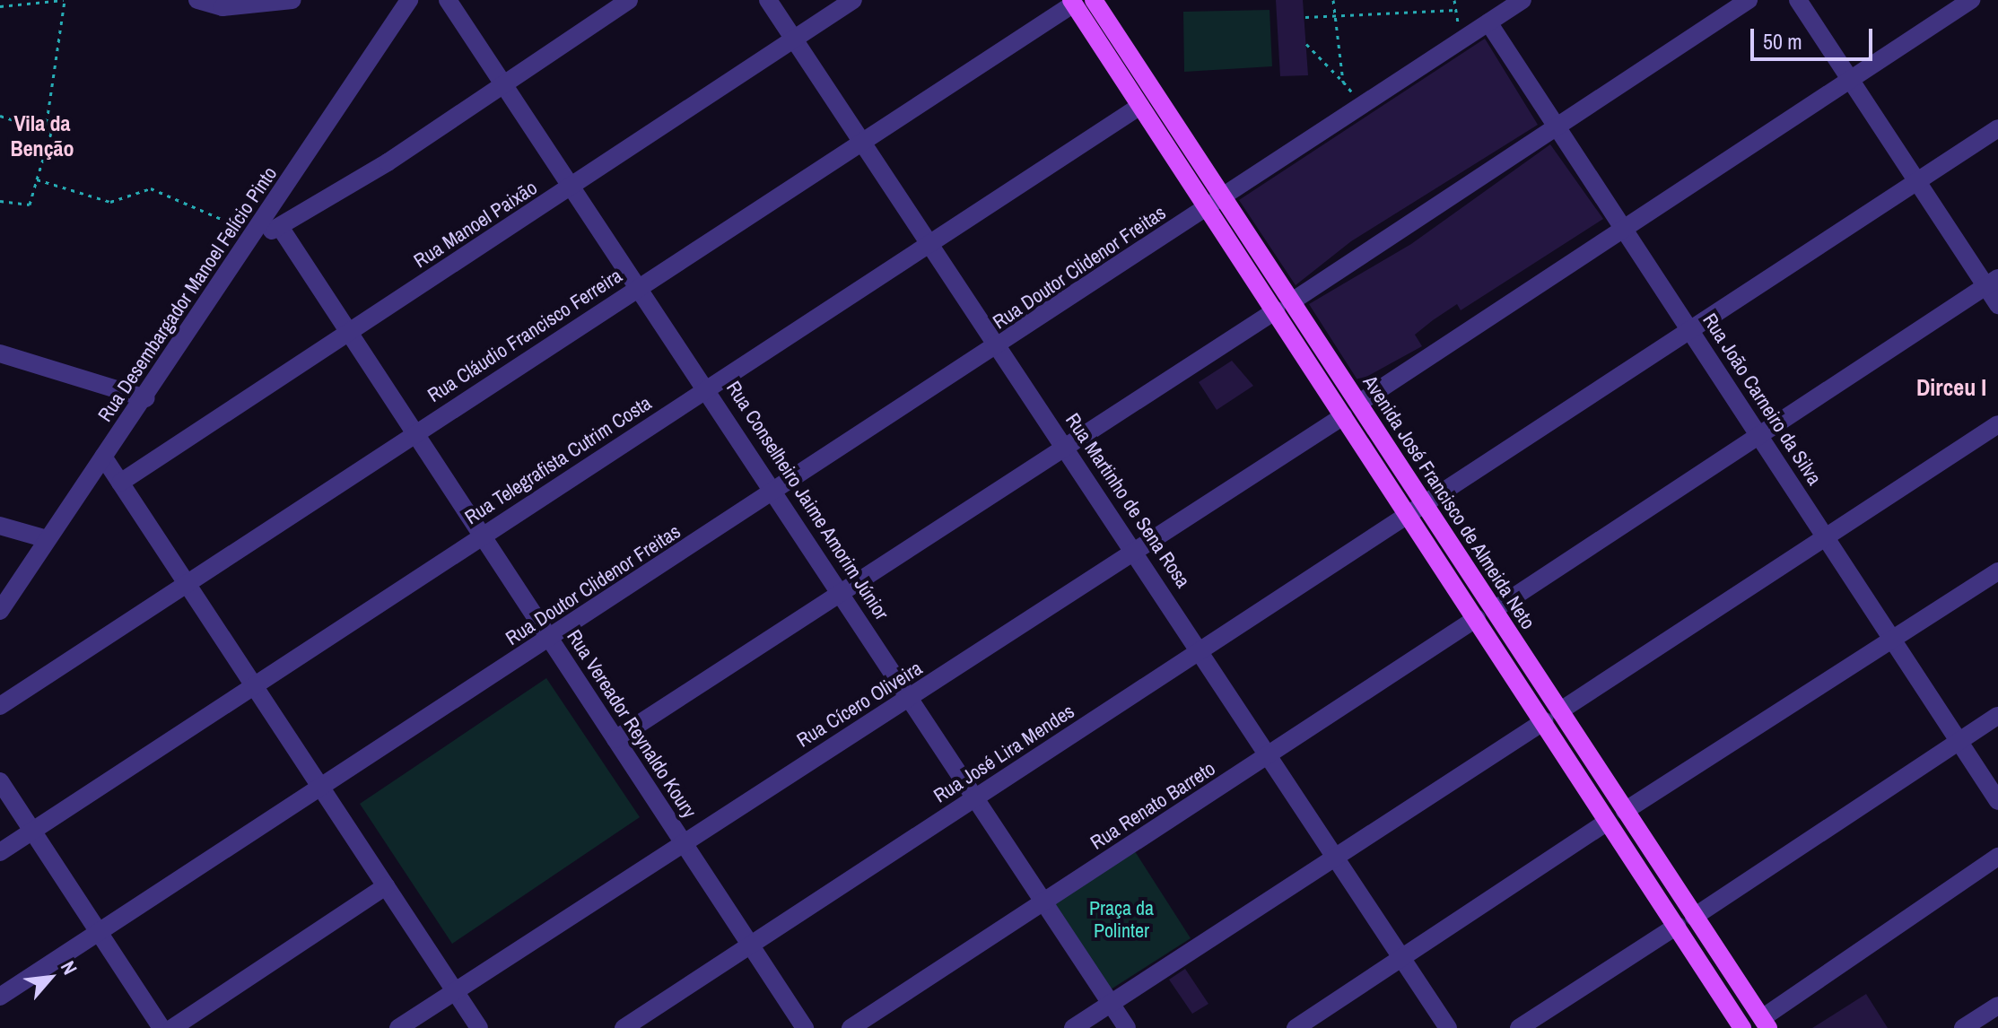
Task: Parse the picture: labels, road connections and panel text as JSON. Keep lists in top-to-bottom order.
{
  "streets": {
    "main road": ["Avenida José Francisco de Almeida Neto"],
    "street": [
      "Rua Manoel Paixão",
      "Rua Doutor Clidenor Freitas",
      "Rua Desembargador Manoel Felício Pinto",
      "Rua Cláudio Francisco Ferreira",
      "Rua João Carneiro da Silva",
      "Rua Telegrafista Cutrim Costa",
      "Rua Conselheiro Jaime Amorim Júnior",
      "Rua Martinho de Sena Rosa",
      "Rua Cícero Oliveira",
      "Rua Vereador Reynaldo Koury",
      "Rua José Lira Mendes",
      "Rua Renato Barreto"
    ]
  },
  "crossings": [
    ["Rua Manoel Paixão", "Rua Conselheiro Jaime Amorim Júnior"],
    ["Rua Manoel Paixão", "Rua Martinho de Sena Rosa"],
    ["Rua Manoel Paixão", "Rua Vereador Reynaldo Koury"],
    ["Rua Doutor Clidenor Freitas", "Rua João Carneiro da Silva"],
    ["Rua Doutor Clidenor Freitas", "Rua Conselheiro Jaime Amorim Júnior"],
    ["Rua Doutor Clidenor Freitas", "Rua Martinho de Sena Rosa"],
    ["Rua Doutor Clidenor Freitas", "Avenida José Francisco de Almeida Neto"],
    ["Rua Doutor Clidenor Freitas", "Rua Vereador Reynaldo Koury"],
    ["Rua Cláudio Francisco Ferreira", "Rua Conselheiro Jaime Amorim Júnior"],
    ["Rua Cláudio Francisco Ferreira", "Rua Martinho de Sena Rosa"],
    ["Rua Cláudio Francisco Ferreira", "Avenida José Francisco de Almeida Neto"],
    ["Rua Cláudio Francisco Ferreira", "Rua Vereador Reynaldo Koury"],
    ["Rua Telegrafista Cutrim Costa", "Rua Conselheiro Jaime Amorim Júnior"],
    ["Rua Telegrafista Cutrim Costa", "Rua Martinho de Sena Rosa"],
    ["Rua Telegrafista Cutrim Costa", "Avenida José Francisco de Almeida Neto"],
    ["Rua Telegrafista Cutrim Costa", "Rua Vereador Reynaldo Koury"],
    ["Rua Conselheiro Jaime Amorim Júnior", "Rua Cícero Oliveira"],
    ["Rua Conselheiro Jaime Amorim Júnior", "Rua José Lira Mendes"],
    ["Rua Conselheiro Jaime Amorim Júnior", "Rua Renato Barreto"],
    ["Rua Martinho de Sena Rosa", "Rua Cícero Oliveira"],
    ["Rua Martinho de Sena Rosa", "Rua José Lira Mendes"],
    ["Rua Martinho de Sena Rosa", "Rua Renato Barreto"],
    ["Avenida José Francisco de Almeida Neto", "Rua Cícero Oliveira"],
    ["Avenida José Francisco de Almeida Neto", "Rua José Lira Mendes"],
    ["Avenida José Francisco de Almeida Neto", "Rua Renato Barreto"],
    ["Rua Cícero Oliveira", "Rua Vereador Reynaldo Koury"],
    ["Rua Vereador Reynaldo Koury", "Rua José Lira Mendes"]
  ],
  "districts": ["Vila da Benção", "Dirceu I"],
  "parks": ["Praça da Polinter"],
  "scale_bar": "50 m",
  "north": "top right"
}
